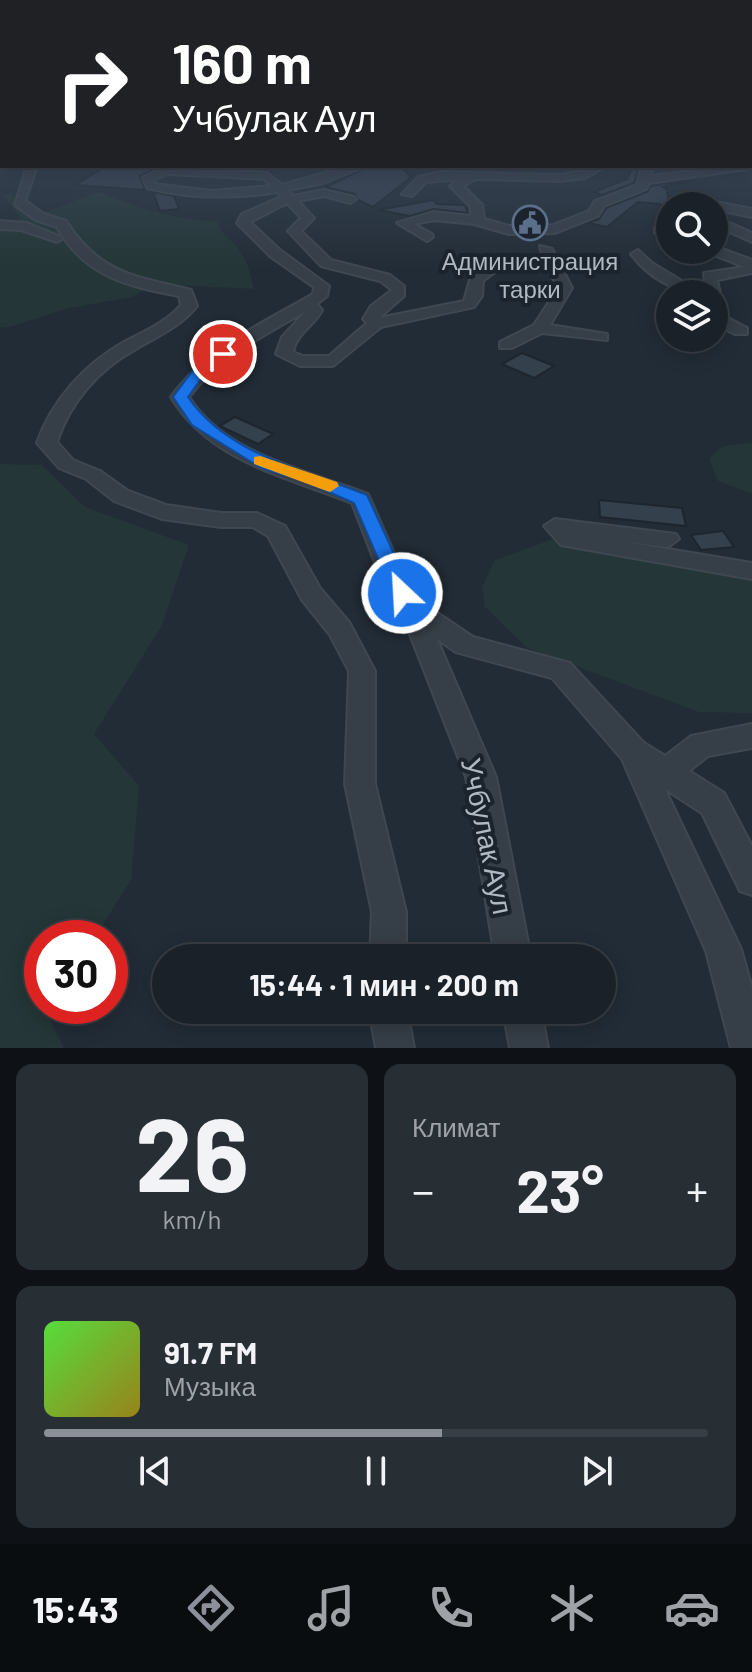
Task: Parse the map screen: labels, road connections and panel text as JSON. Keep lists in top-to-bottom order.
{
  "streets": {
    "street": ["Учбулак Аул"]
  },
  "places": {
    "public building": ["Администрация тарки"]
  },
  "page": {
    "turn": ["160 m", "Учбулак Аул"],
    "limit": "30",
    "trip": "15:44 · 1 мин · 200 m",
    "tile": [
      ["26", "km/h"],
      "Климат"
    ],
    "heat": ["−", "23°", "+"],
    "song": ["91.7 FM", "Музыка"],
    "tabs": "15:43"
  }
}
